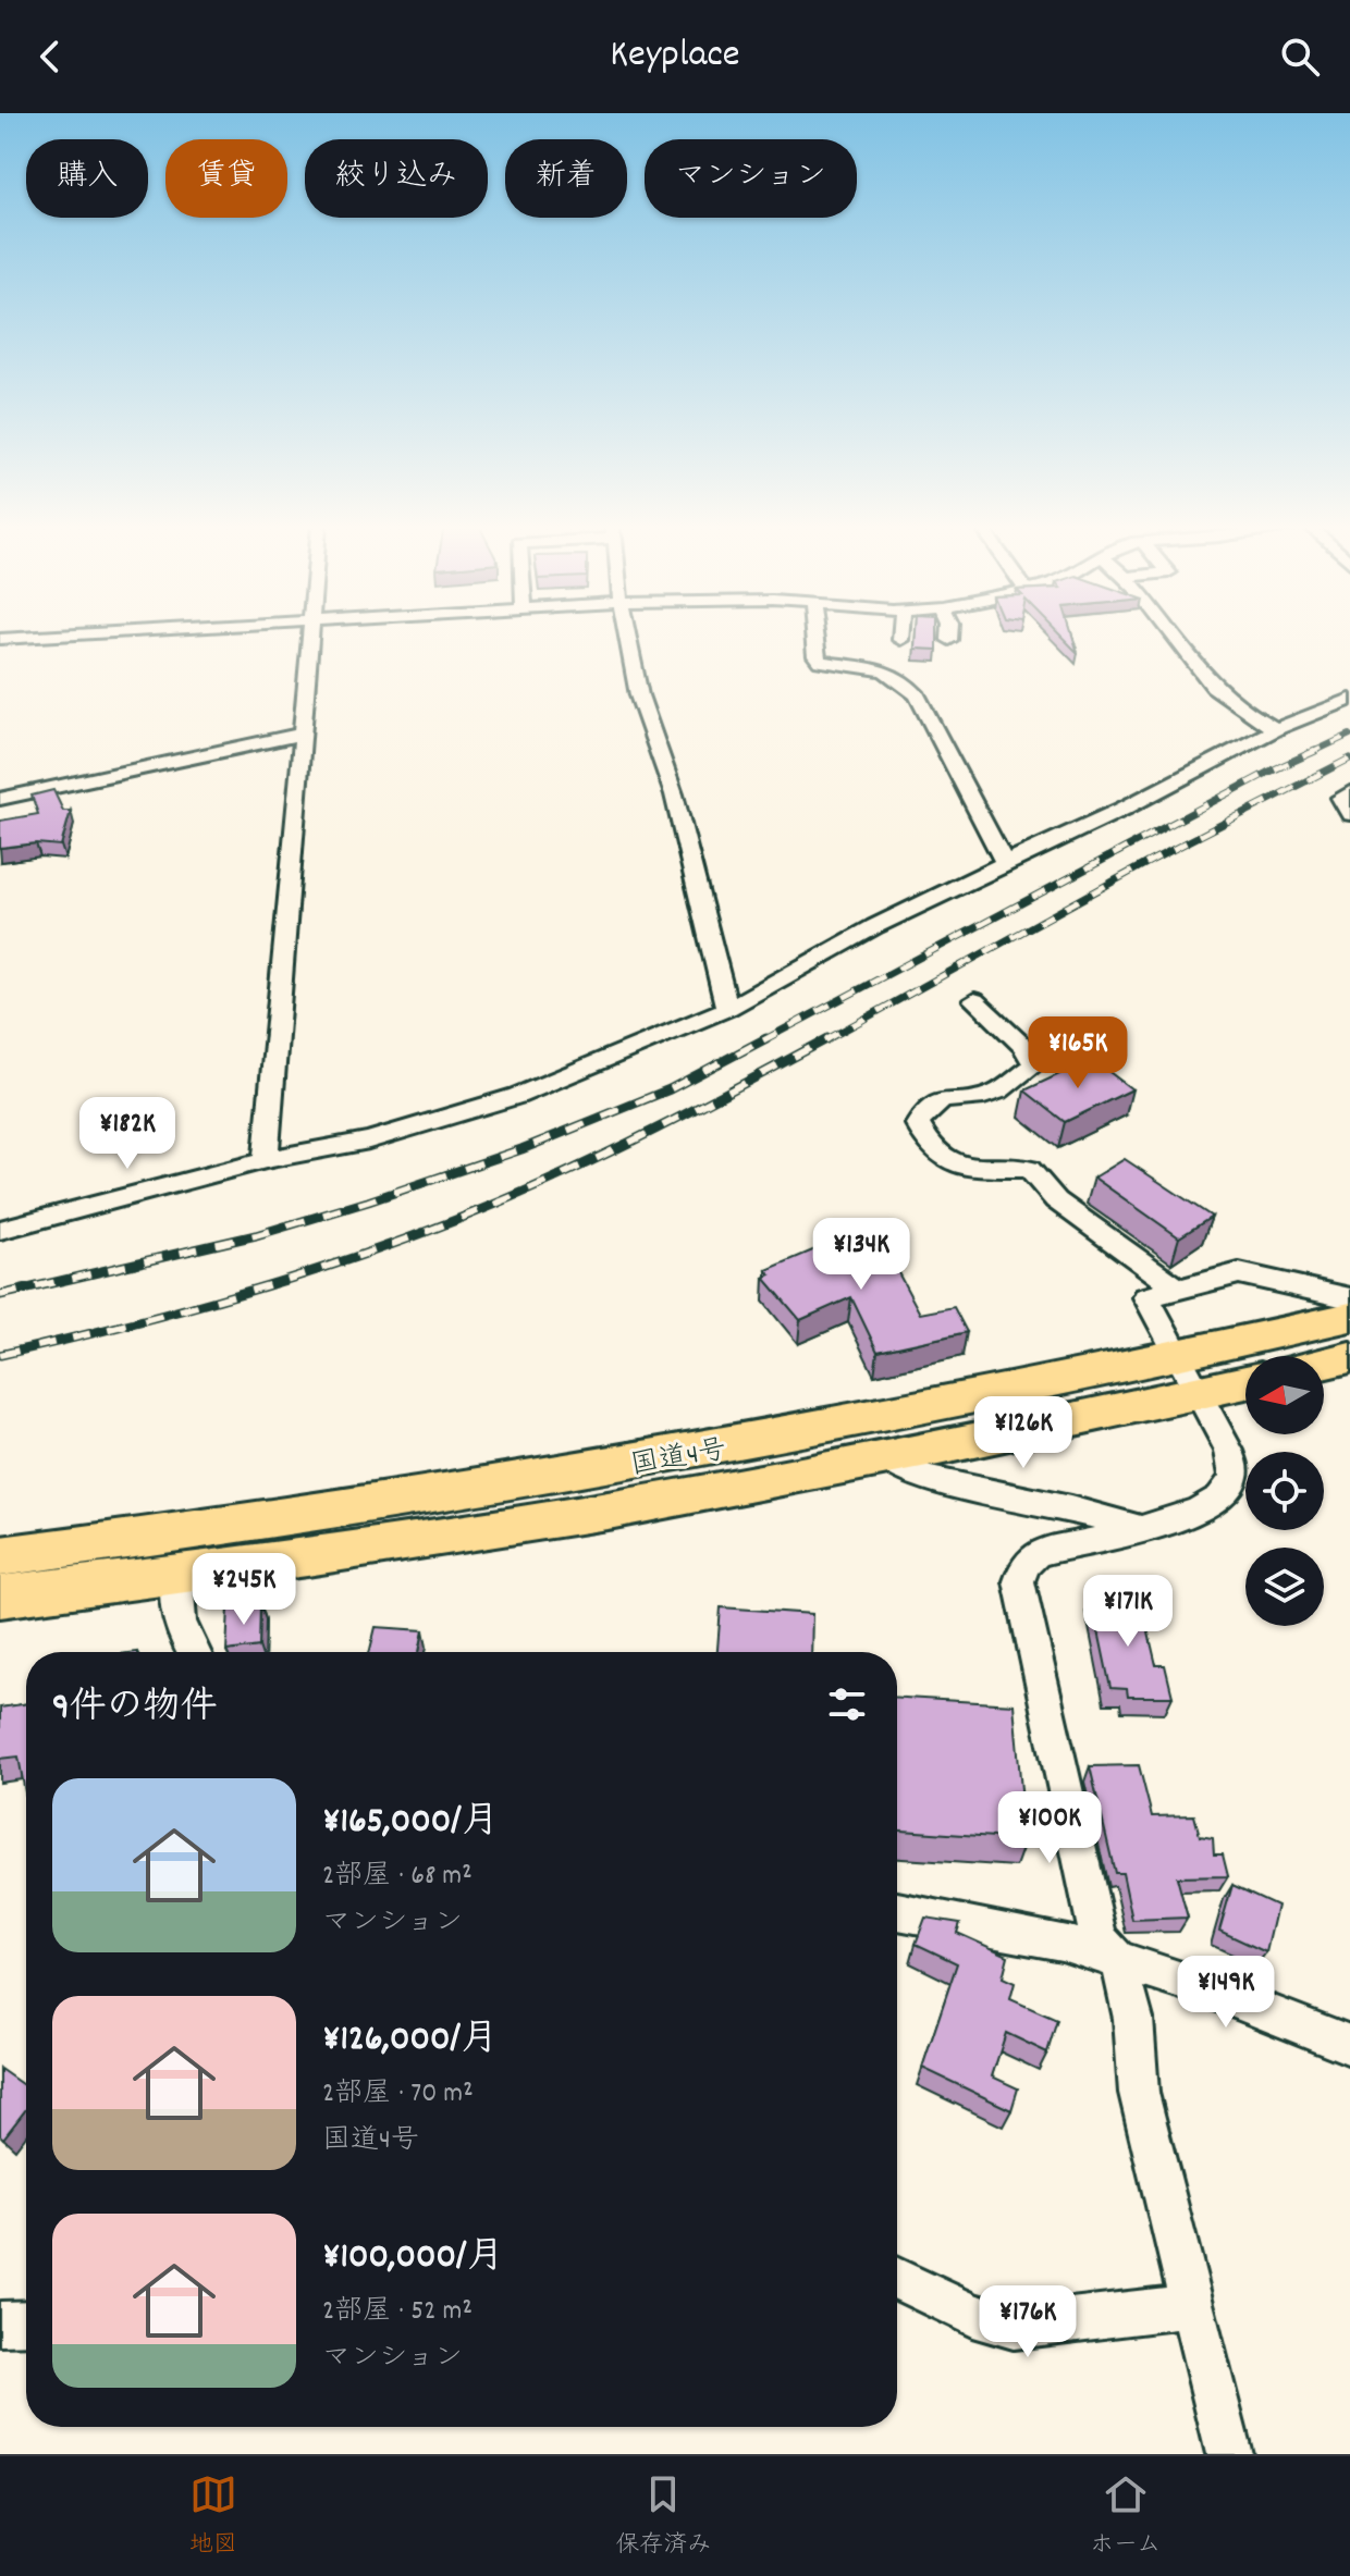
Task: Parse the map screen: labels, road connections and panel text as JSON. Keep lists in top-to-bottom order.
{
  "streets": {
    "highway": ["国道4号"]
  },
  "north": "left",
  "page": {
    "header": "Keyplace",
    "chip": [
      "購入",
      "賃貸",
      "絞り込み",
      "新着",
      "マンション"
    ],
    "price": [
      "¥165K",
      "¥182K",
      "¥134K",
      "¥126K",
      "¥245K",
      "¥171K",
      "¥100K",
      "¥149K",
      "¥176K"
    ],
    "heading": "9件の物件",
    "list": [
      {
        "name": "¥165,000/月",
        "note": "2部屋 · 68 m² · マンション"
      },
      {
        "name": "¥126,000/月",
        "note": "2部屋 · 70 m² · 国道4号"
      },
      {
        "name": "¥100,000/月",
        "note": "2部屋 · 52 m² · マンション"
      }
    ],
    "tabs": ["地図", "保存済み", "ホーム"]
  }
}
